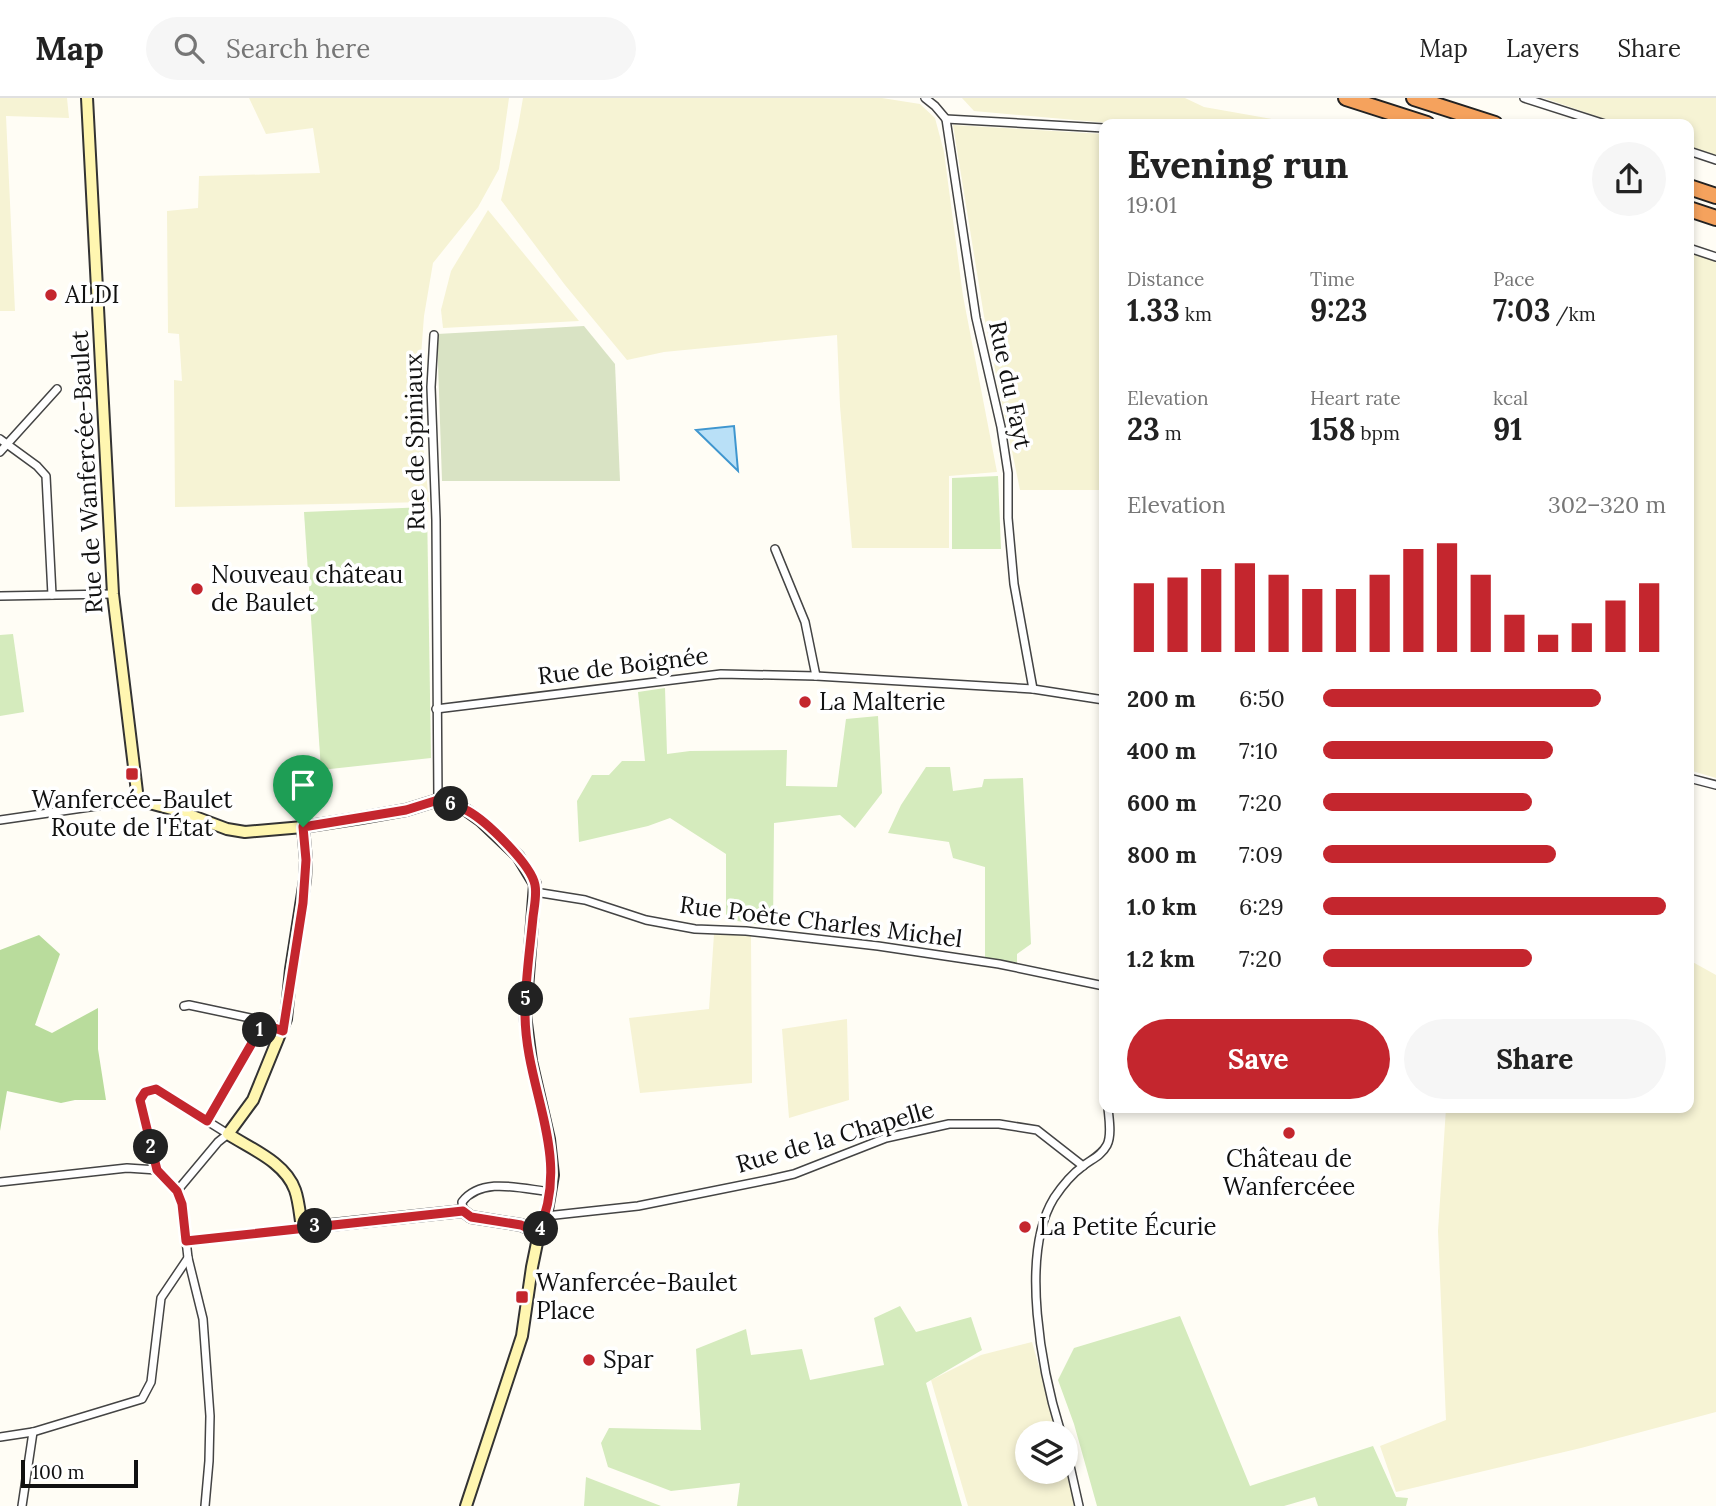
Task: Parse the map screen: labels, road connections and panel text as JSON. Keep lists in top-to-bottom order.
{
  "streets": {
    "main road": ["Rue de Wanfercée-Baulet"],
    "street": [
      "Rue du Fayt",
      "Rue de Spiniaux",
      "Rue de Boignée",
      "Rue Poète Charles Michel",
      "Rue de la Chapelle"
    ]
  },
  "crossings": [
    ["Rue du Fayt", "Rue de Boignée"],
    ["Rue de Spiniaux", "Rue de Boignée"]
  ],
  "places": {
    "other": [
      "ALDI",
      "Nouveau château de Baulet",
      "La Malterie",
      "Château de Wanfercéee",
      "La Petite Écurie",
      "Spar"
    ],
    "transit": ["Wanfercée-Baulet Route de l'État", "Wanfercée-Baulet Place"]
  },
  "scale_bar": "100 m",
  "page": {
    "header": "Map",
    "search": "Search here",
    "nav": ["Map", "Layers", "Share"],
    "heading": ["Evening run", "19:01"],
    "stats": [
      ["Distance", "1.33 km"],
      ["Time", "9:23"],
      ["Pace", "7:03 /km"],
      ["Elevation", "23 m"],
      ["Heart rate", "158 bpm"],
      ["kcal", "91"]
    ],
    "chart": ["Elevation", "302–320 m"],
    "list": [
      {
        "name": "200 m",
        "note": "6:50"
      },
      {
        "name": "400 m",
        "note": "7:10"
      },
      {
        "name": "600 m",
        "note": "7:20"
      },
      {
        "name": "800 m",
        "note": "7:09"
      },
      {
        "name": "1.0 km",
        "note": "6:29"
      },
      {
        "name": "1.2 km",
        "note": "7:20"
      }
    ],
    "pins": [
      "6",
      "5",
      "1",
      "2",
      "3",
      "4"
    ],
    "buttons": ["Save", "Share"],
    "scale": "100 m"
  }
}
